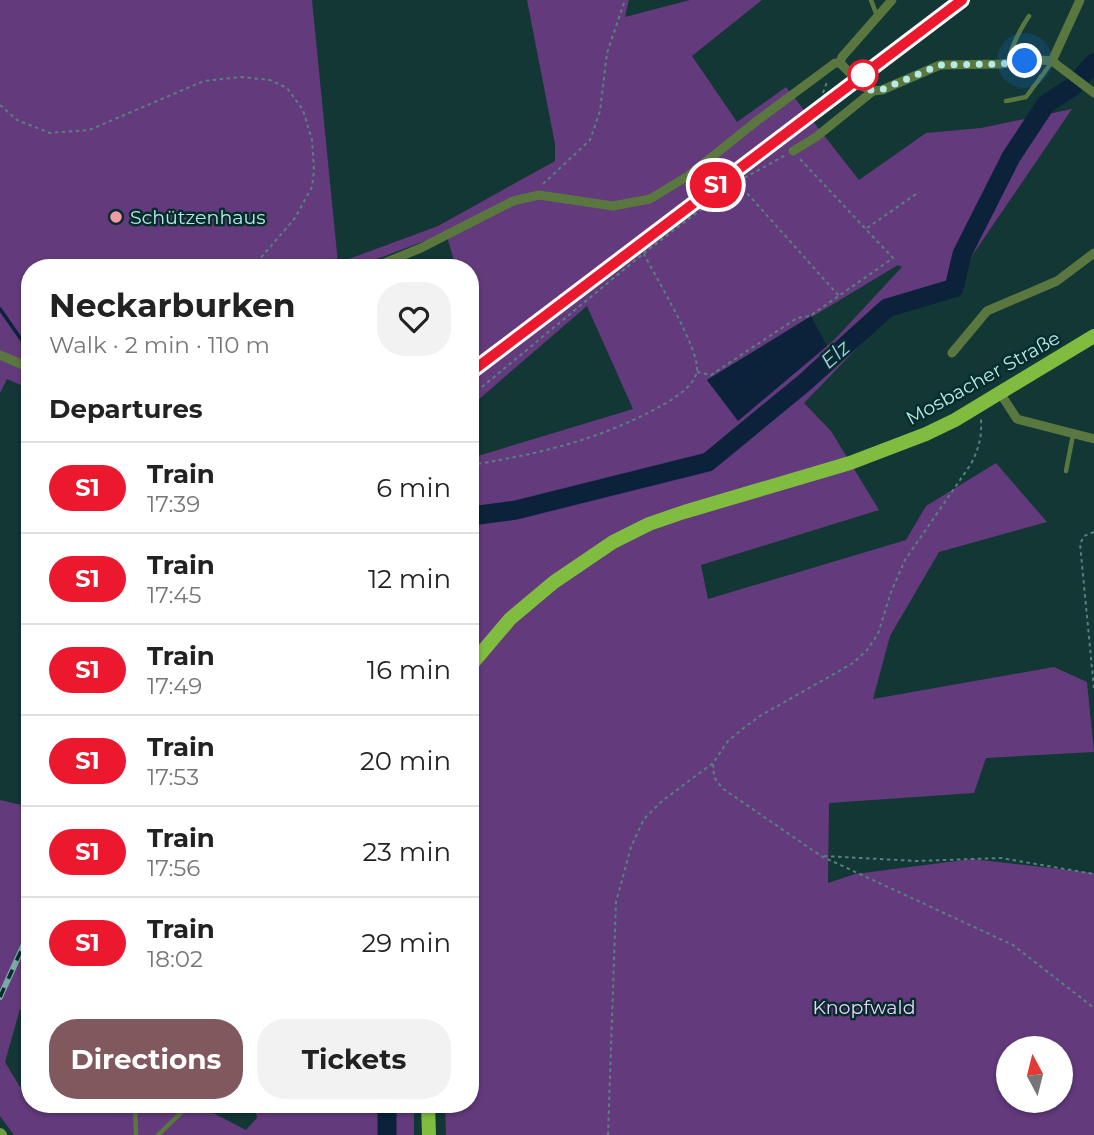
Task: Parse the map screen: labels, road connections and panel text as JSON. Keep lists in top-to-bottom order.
{
  "streets": {
    "main road": ["Mosbacher Straße"]
  },
  "water": ["Elz"],
  "parks": ["Knopfwald"],
  "places": ["Schützenhaus"],
  "north": "top",
  "page": {
    "on_map": "S1",
    "heading": [
      ["Neckarburken", "Walk · 2 min · 110 m"],
      "Departures"
    ],
    "list": [
      {
        "mark": "S1",
        "name": "Train",
        "note": "17:39",
        "value": "6 min"
      },
      {
        "mark": "S1",
        "name": "Train",
        "note": "17:45",
        "value": "12 min"
      },
      {
        "mark": "S1",
        "name": "Train",
        "note": "17:49",
        "value": "16 min"
      },
      {
        "mark": "S1",
        "name": "Train",
        "note": "17:53",
        "value": "20 min"
      },
      {
        "mark": "S1",
        "name": "Train",
        "note": "17:56",
        "value": "23 min"
      },
      {
        "mark": "S1",
        "name": "Train",
        "note": "18:02",
        "value": "29 min"
      }
    ],
    "buttons": ["Directions", "Tickets"]
  }
}
